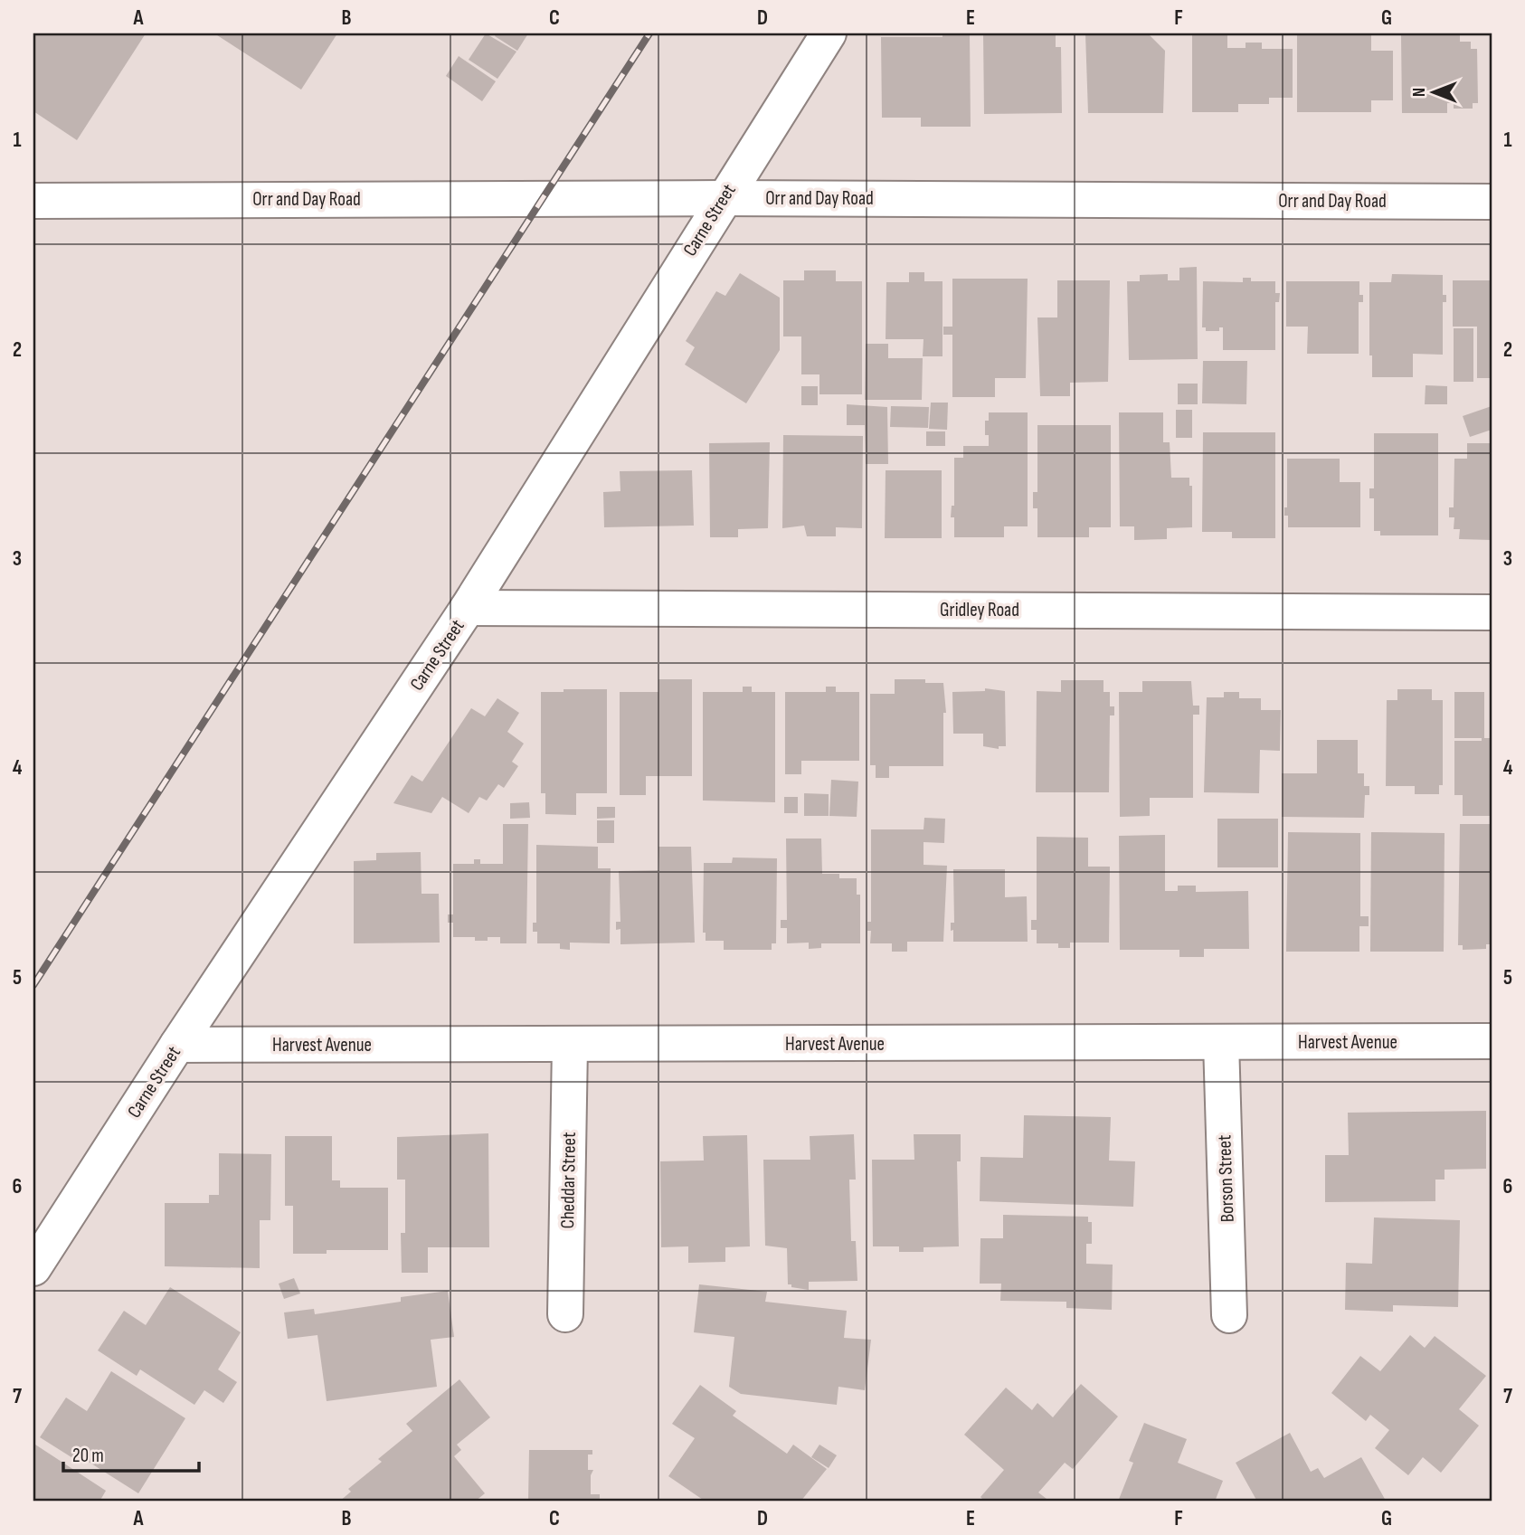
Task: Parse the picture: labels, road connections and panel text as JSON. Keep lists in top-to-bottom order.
{
  "streets": {
    "street": [
      "Orr and Day Road",
      "Carne Street",
      "Gridley Road",
      "Harvest Avenue",
      "Borson Street",
      "Cheddar Street"
    ]
  },
  "crossings": [
    ["Orr and Day Road", "Carne Street"],
    ["Carne Street", "Gridley Road"],
    ["Carne Street", "Harvest Avenue"],
    ["Harvest Avenue", "Borson Street"],
    ["Harvest Avenue", "Cheddar Street"]
  ],
  "scale_bar": "20 m",
  "north": "left",
  "grid": {
    "columns": [
      "A",
      "B",
      "C",
      "D",
      "E",
      "F",
      "G"
    ],
    "rows": [
      "1",
      "2",
      "3",
      "4",
      "5",
      "6",
      "7"
    ]
  }
}
